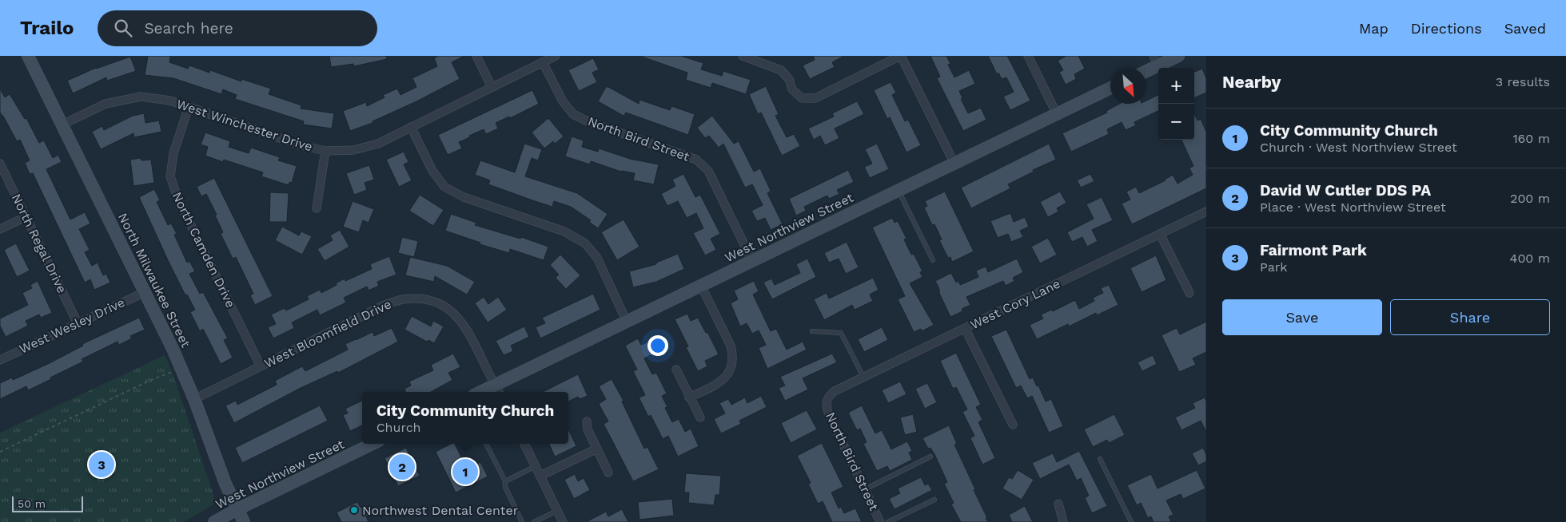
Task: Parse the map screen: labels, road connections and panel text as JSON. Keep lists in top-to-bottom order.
{
  "streets": {
    "street": [
      "West Winchester Drive",
      "North Bird Street",
      "West Northview Street",
      "North Regal Drive",
      "North Camden Drive",
      "North Milwaukee Street",
      "West Cory Lane",
      "West Wesley Drive",
      "West Bloomfield Drive"
    ]
  },
  "crossings": [
    ["West Winchester Drive", "North Bird Street"],
    ["West Winchester Drive", "North Camden Drive"],
    ["West Winchester Drive", "North Milwaukee Street"],
    ["North Bird Street", "West Northview Street"],
    ["North Bird Street", "West Cory Lane"],
    ["West Northview Street", "North Milwaukee Street"],
    ["West Northview Street", "West Bloomfield Drive"],
    ["North Regal Drive", "West Wesley Drive"],
    ["North Camden Drive", "West Bloomfield Drive"],
    ["North Milwaukee Street", "West Wesley Drive"],
    ["North Milwaukee Street", "West Bloomfield Drive"]
  ],
  "places": ["Northwest Dental Center"],
  "scale_bar": "50 m",
  "north": "bottom right",
  "page": {
    "header": "Trailo",
    "search": "Search here",
    "nav": ["Map", "Directions", "Saved"],
    "heading": ["Nearby", "3 results"],
    "map_buttons": ["+", "−"],
    "list": [
      {
        "mark": "1",
        "name": "City Community Church",
        "note": "Church · West Northview Street",
        "value": "160 m"
      },
      {
        "mark": "2",
        "name": "David W Cutler DDS PA",
        "note": "Place · West Northview Street",
        "value": "200 m"
      },
      {
        "mark": "3",
        "name": "Fairmont Park",
        "note": "Park",
        "value": "400 m"
      }
    ],
    "buttons": ["Save", "Share"],
    "popup": ["City Community Church", "Church"],
    "pins": ["3", "2", "1"],
    "scale": "50 m"
  }
}
